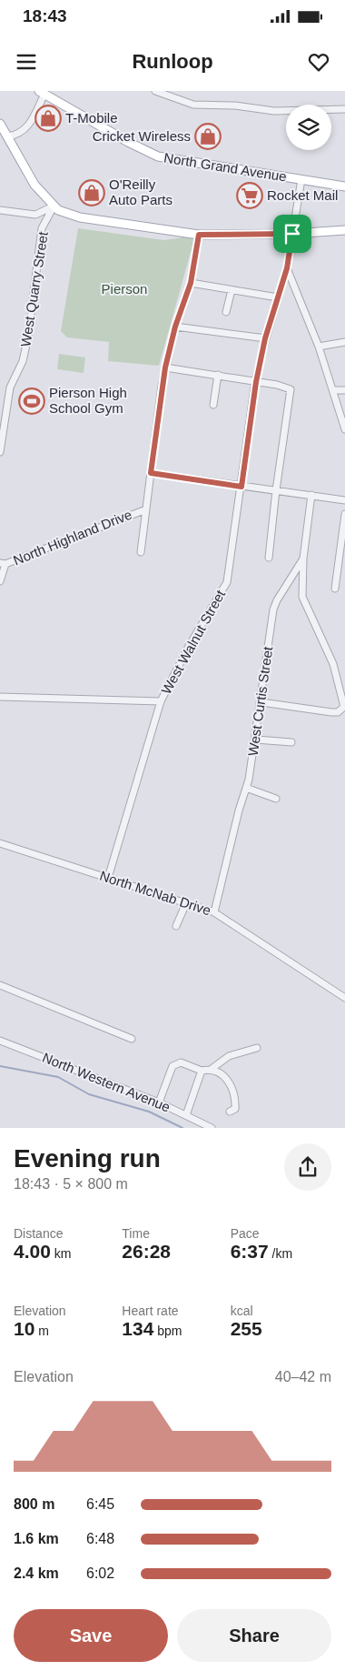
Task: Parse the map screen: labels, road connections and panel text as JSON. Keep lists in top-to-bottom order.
{
  "streets": {
    "main road": ["North Grand Avenue"],
    "street": [
      "West Quarry Street",
      "North Highland Drive",
      "West Walnut Street",
      "West Curtis Street",
      "North McNab Drive",
      "North Western Avenue"
    ]
  },
  "crossings": [
    ["North Grand Avenue", "West Walnut Street"],
    ["West Walnut Street", "North McNab Drive"],
    ["West Curtis Street", "North McNab Drive"]
  ],
  "parks": ["Pierson"],
  "places": {
    "shop": ["T-Mobile", "Cricket Wireless", "O'Reilly Auto Parts"],
    "supermarket": ["Rocket Mail"],
    "sports": ["Pierson High School Gym"]
  },
  "page": {
    "status": "18:43",
    "header": "Runloop",
    "heading": ["Evening run", "18:43 · 5 × 800 m"],
    "stats": [
      ["Distance", "4.00 km"],
      ["Time", "26:28"],
      ["Pace", "6:37 /km"],
      ["Elevation", "10 m"],
      ["Heart rate", "134 bpm"],
      ["kcal", "255"]
    ],
    "chart": ["Elevation", "40–42 m"],
    "list": [
      {
        "name": "800 m",
        "note": "6:45"
      },
      {
        "name": "1.6 km",
        "note": "6:48"
      },
      {
        "name": "2.4 km",
        "note": "6:02"
      }
    ],
    "buttons": ["Save", "Share"]
  }
}
